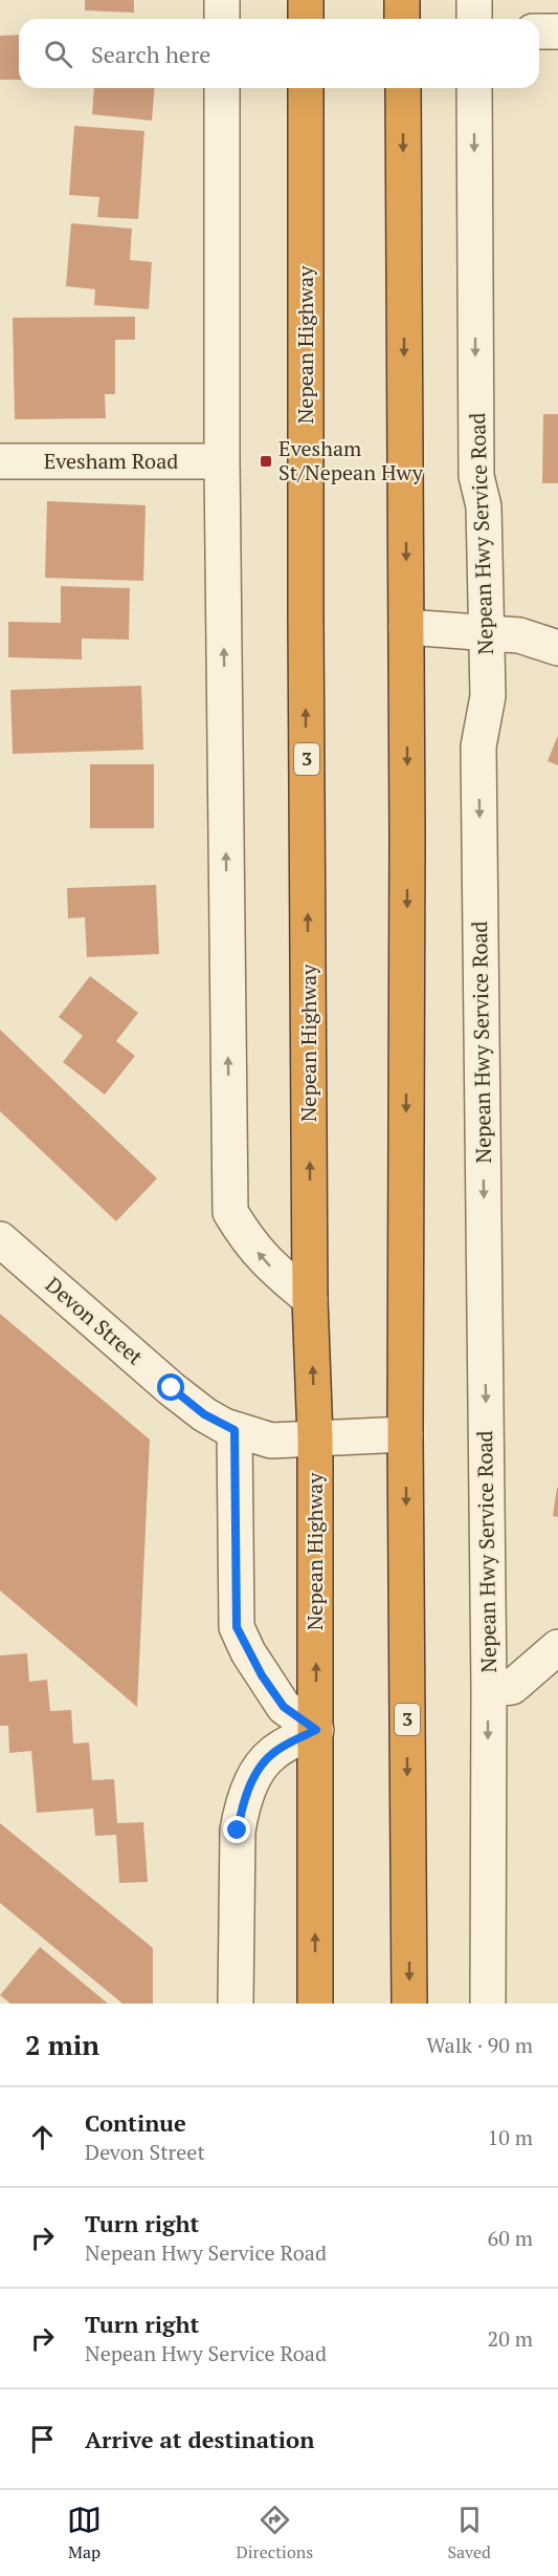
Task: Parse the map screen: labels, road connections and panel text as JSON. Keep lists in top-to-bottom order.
{
  "streets": {
    "highway": ["Nepean Highway", "3"],
    "street": ["Evesham Road", "Nepean Hwy Service Road", "Devon Street"]
  },
  "crossings": [
    ["Nepean Highway", "Devon Street"],
    ["3", "Devon Street"]
  ],
  "places": {
    "transit": ["Evesham St/Nepean Hwy"]
  },
  "page": {
    "search": "Search here",
    "heading": ["2 min", "Walk · 90 m"],
    "list": [
      ["Continue", "Devon Street", "10 m"],
      ["Turn right", "Nepean Hwy Service Road", "60 m"],
      ["Turn right", "Nepean Hwy Service Road", "20 m"],
      "Arrive at destination"
    ],
    "nav": ["Map", "Directions", "Saved"]
  }
}
